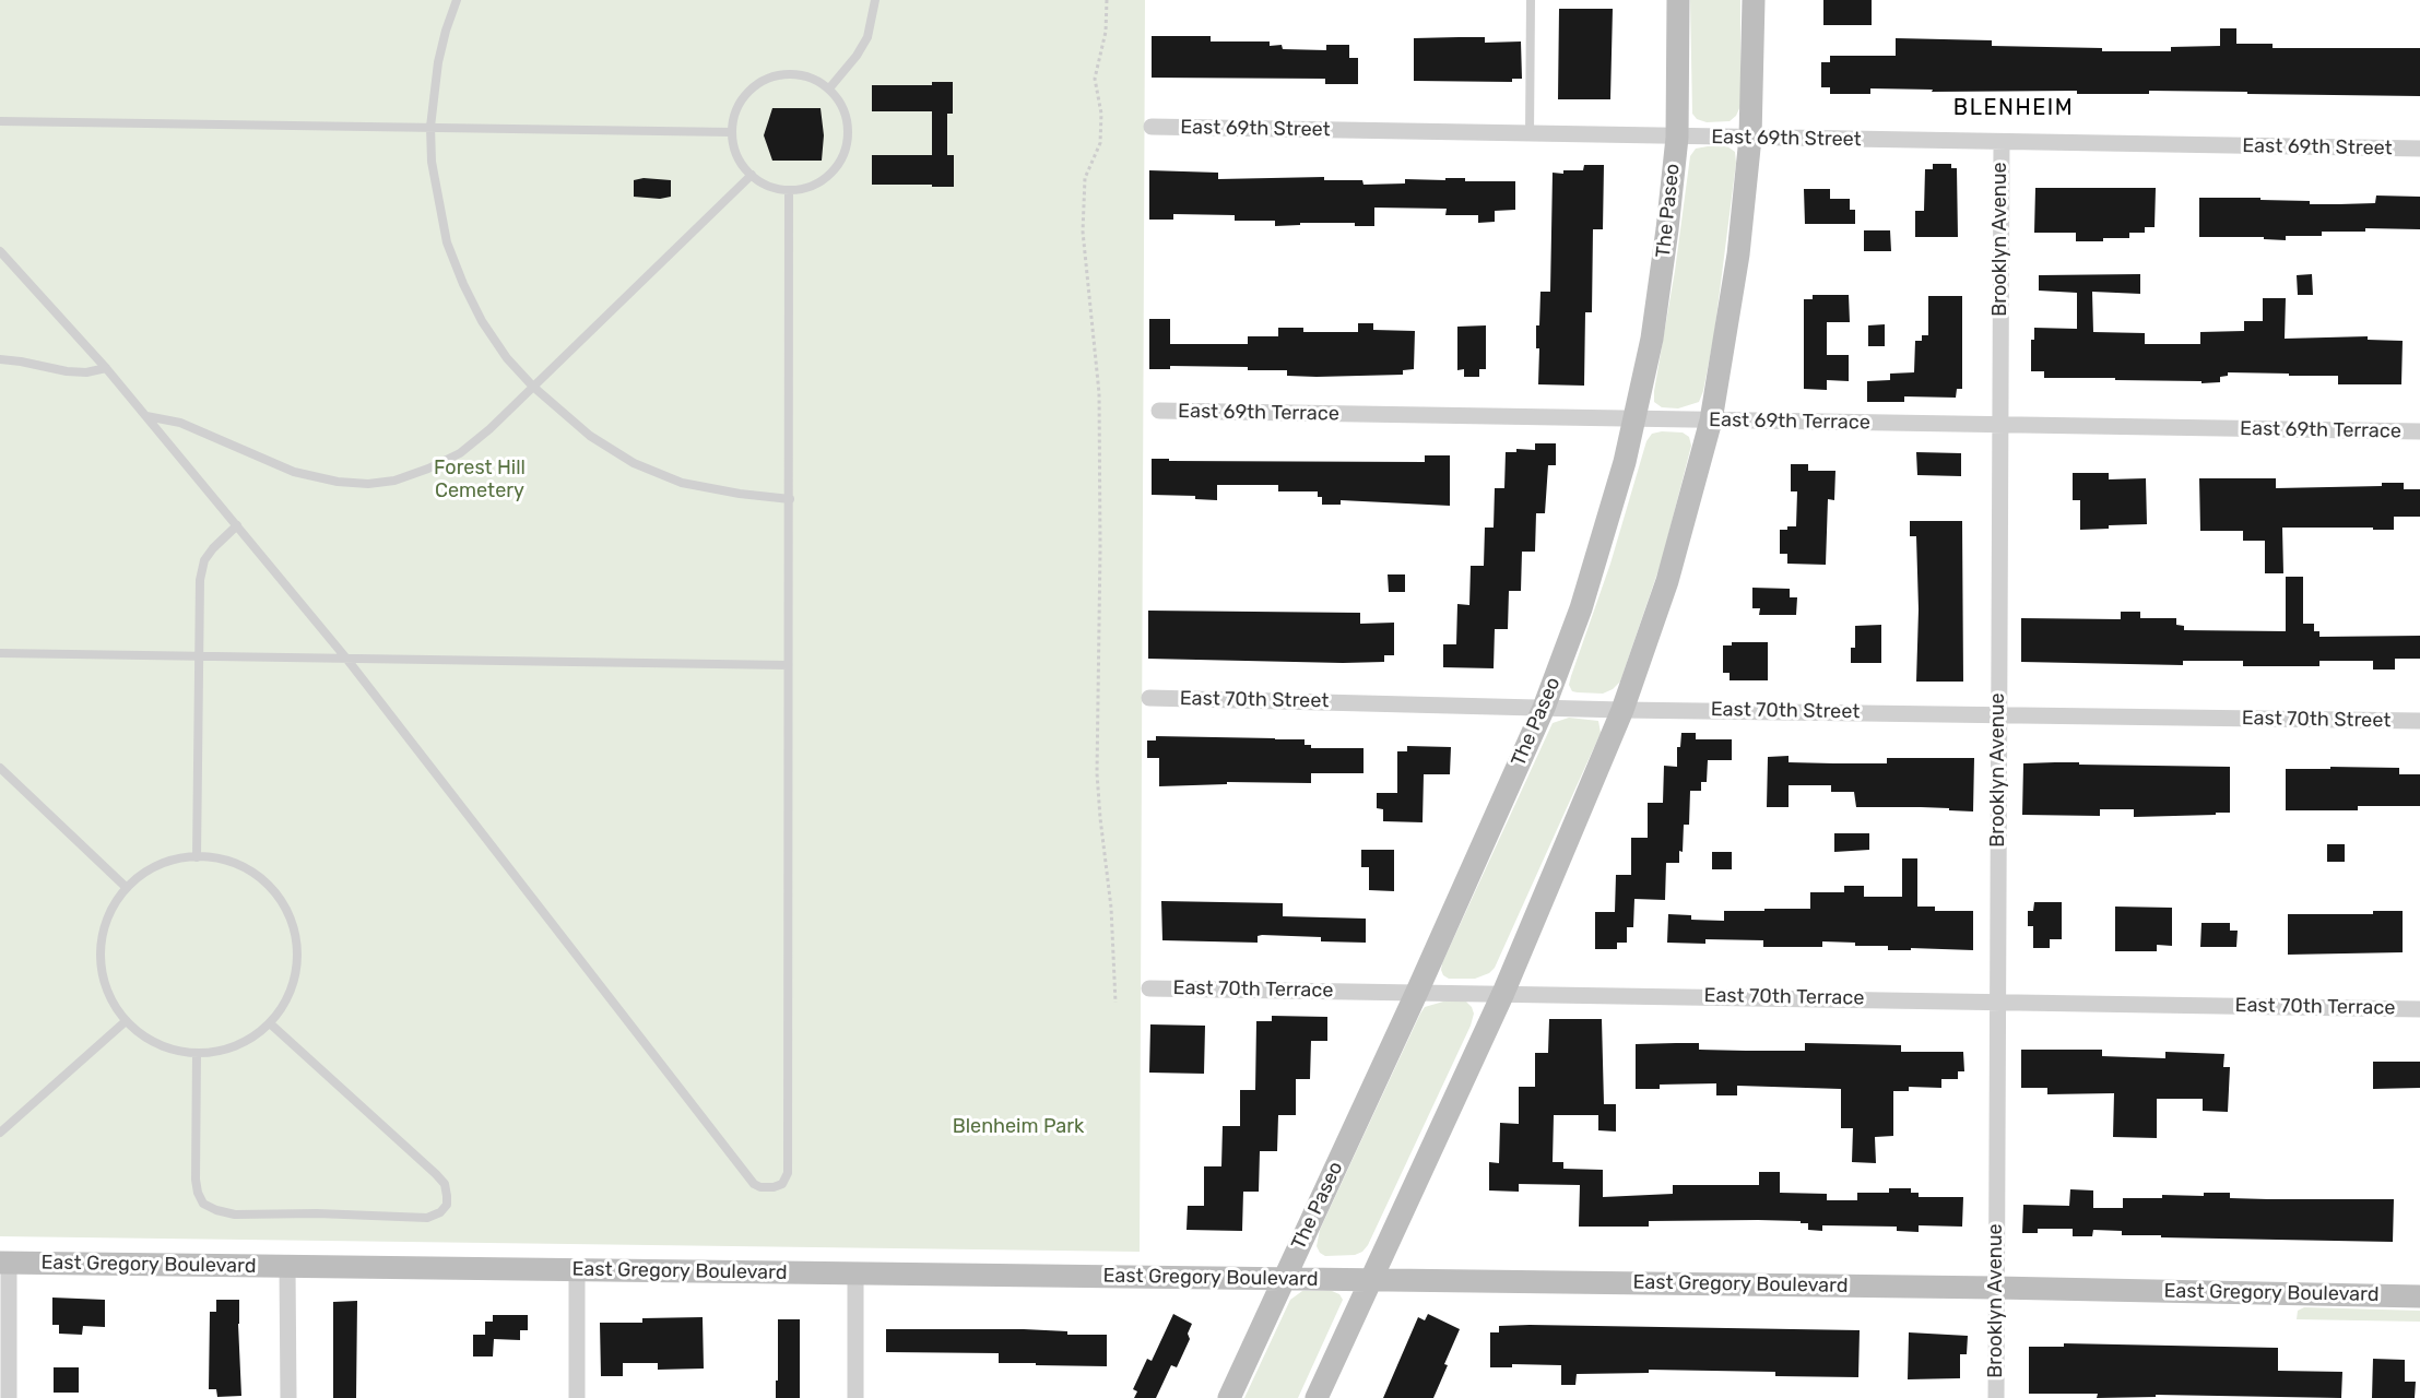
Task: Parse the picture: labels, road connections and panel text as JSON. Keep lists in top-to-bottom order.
{
  "streets": {
    "main road": ["The Paseo", "East Gregory Boulevard"],
    "street": [
      "East 69th Street",
      "Brooklyn Avenue",
      "East 69th Terrace",
      "East 70th Street",
      "East 70th Terrace"
    ]
  },
  "crossings": [
    ["East 69th Street", "The Paseo"],
    ["East 69th Street", "Brooklyn Avenue"],
    ["The Paseo", "East 69th Terrace"],
    ["The Paseo", "East 70th Street"],
    ["The Paseo", "East 70th Terrace"],
    ["The Paseo", "East Gregory Boulevard"],
    ["Brooklyn Avenue", "East 69th Terrace"],
    ["Brooklyn Avenue", "East 70th Street"],
    ["Brooklyn Avenue", "East 70th Terrace"],
    ["Brooklyn Avenue", "East Gregory Boulevard"]
  ],
  "districts": ["BLENHEIM"],
  "parks": ["Forest Hill Cemetery", "Blenheim Park"]
}
